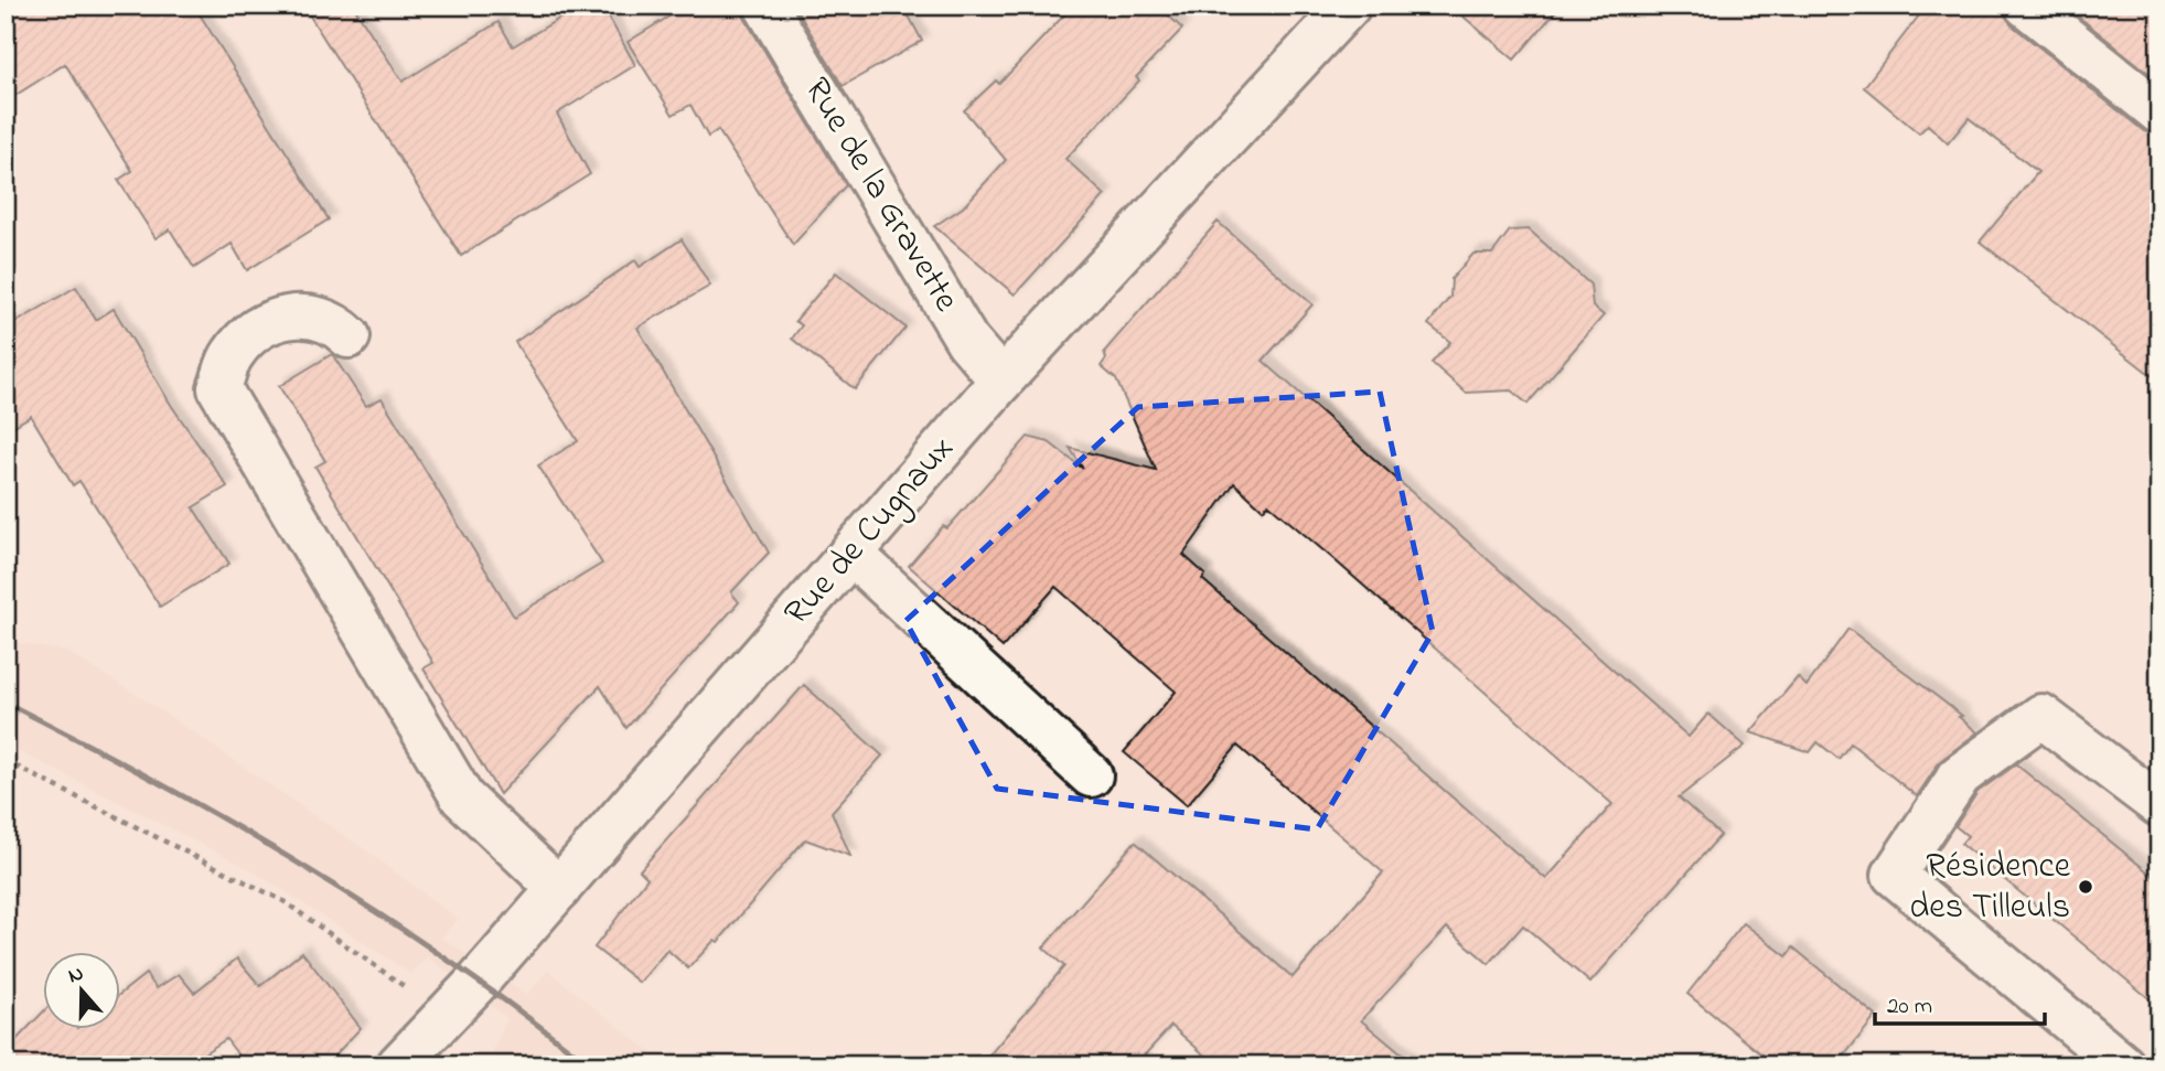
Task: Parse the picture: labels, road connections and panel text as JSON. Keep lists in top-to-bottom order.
{
  "streets": {
    "street": ["Rue de la Gravette", "Rue de Cugnaux"]
  },
  "crossings": [
    ["Rue de la Gravette", "Rue de Cugnaux"]
  ],
  "places": ["Résidence des Tilleuls"],
  "scale_bar": "20 m",
  "north": "top"
}
